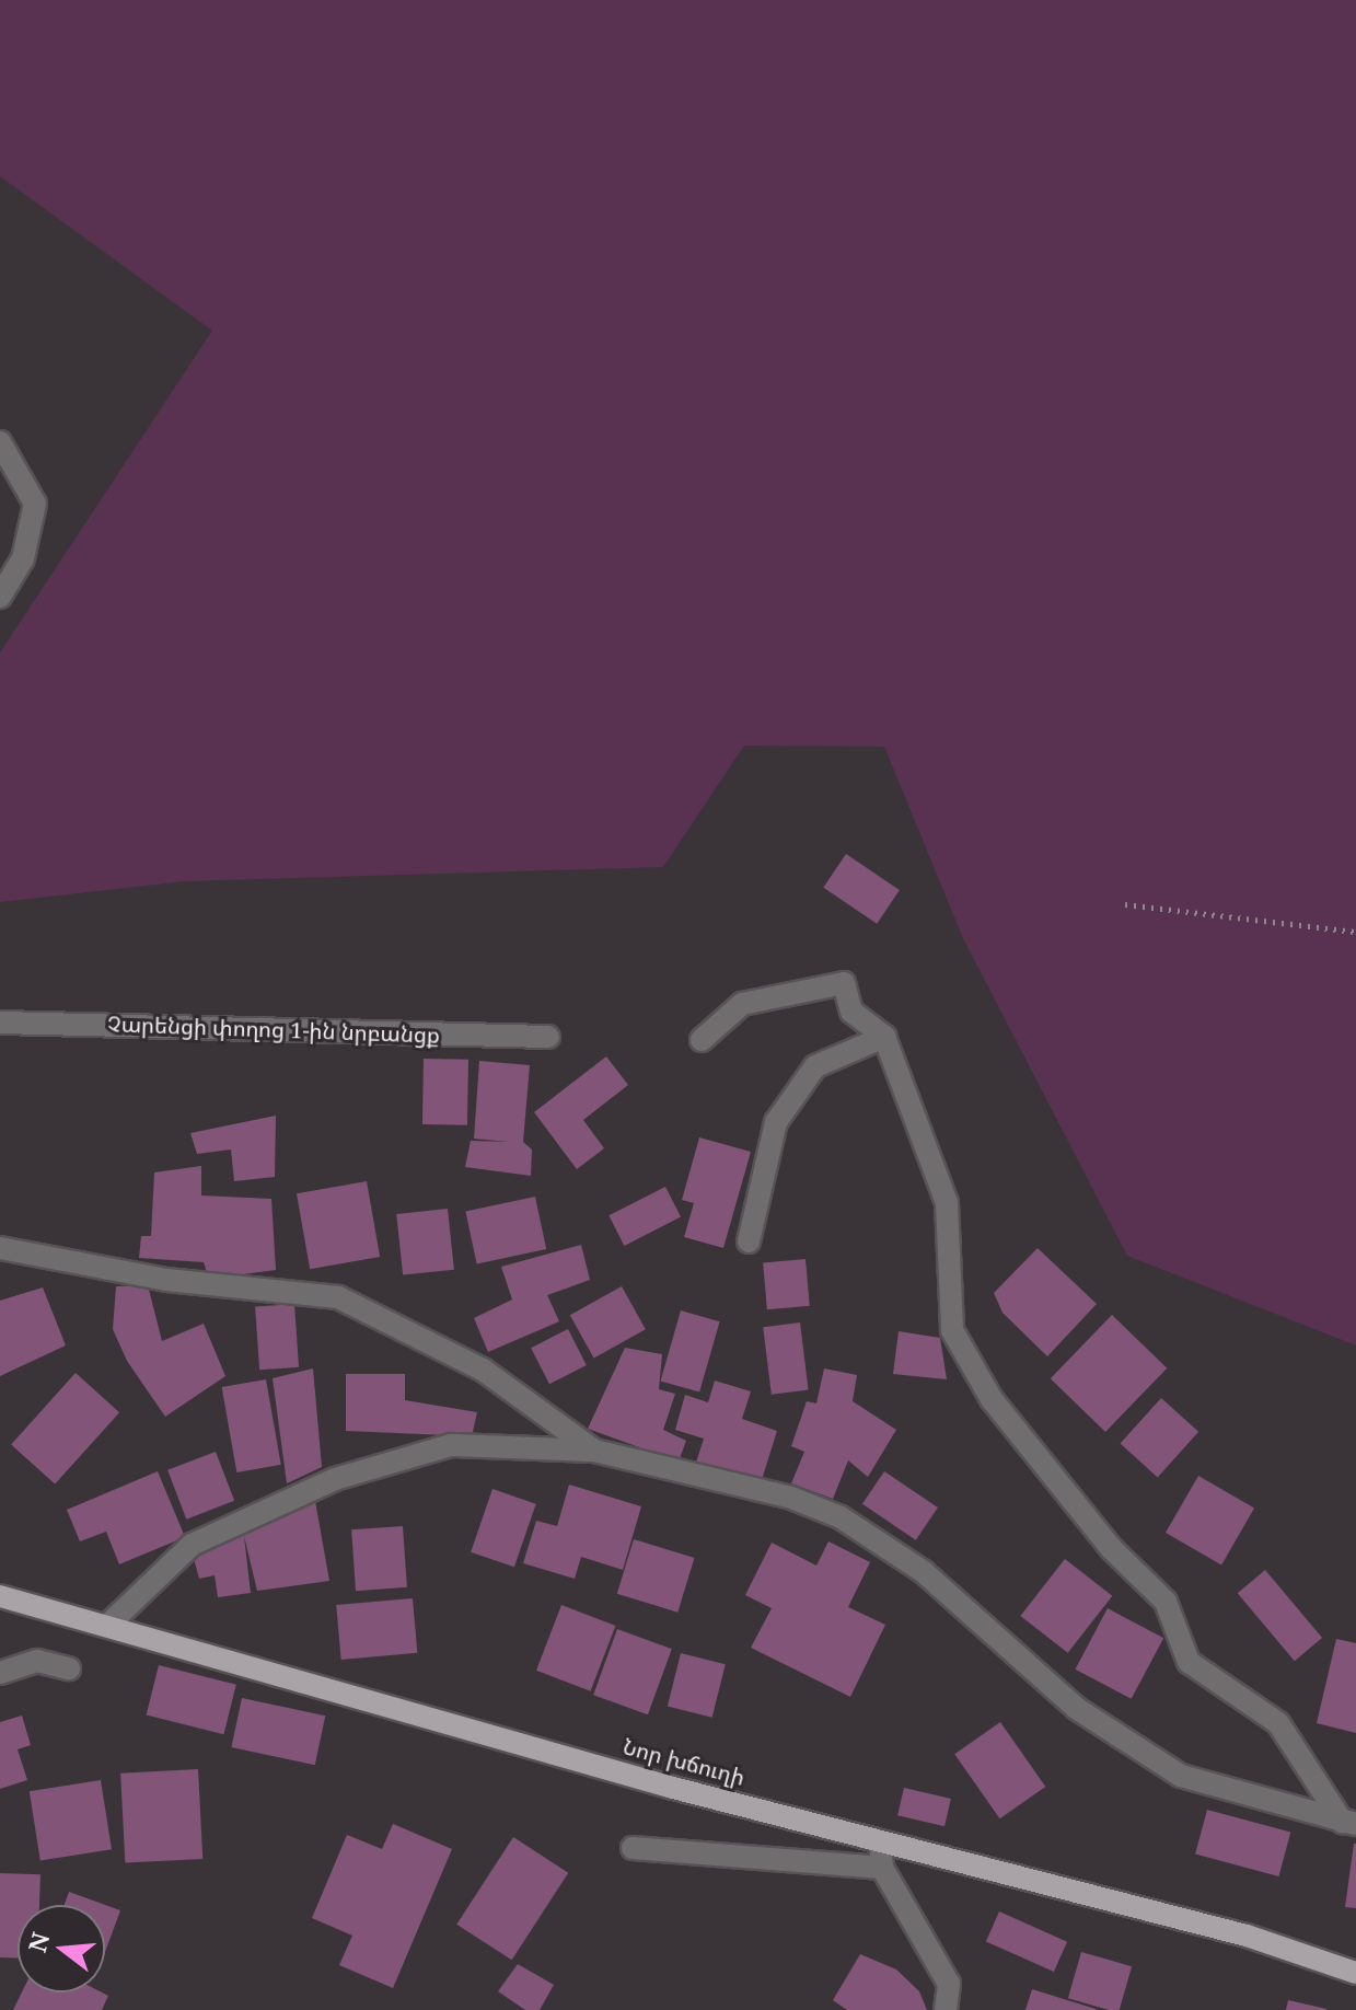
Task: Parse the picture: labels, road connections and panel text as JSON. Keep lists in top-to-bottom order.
{
  "streets": {
    "main road": ["Նոր խճուղի"],
    "street": ["Չարենցի փողոց 1-ին նրբանցք"]
  },
  "north": "left"
}
